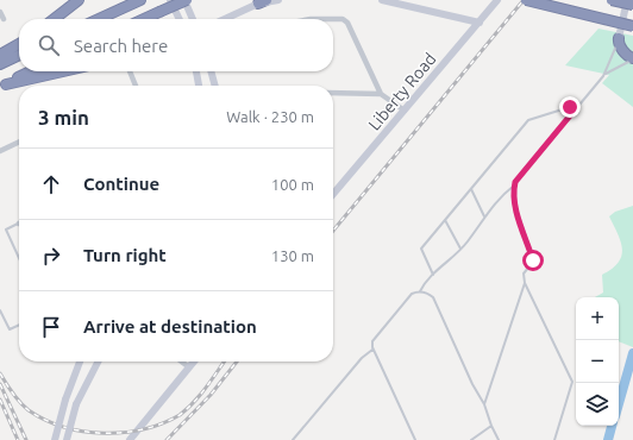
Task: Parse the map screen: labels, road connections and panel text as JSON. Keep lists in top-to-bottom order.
{
  "streets": {
    "main road": ["Liberty Road"]
  },
  "page": {
    "search": "Search here",
    "heading": ["3 min", "Walk · 230 m"],
    "list": [
      ["Continue", "100 m"],
      ["Turn right", "130 m"],
      "Arrive at destination"
    ],
    "map_buttons": ["+", "−"]
  }
}
